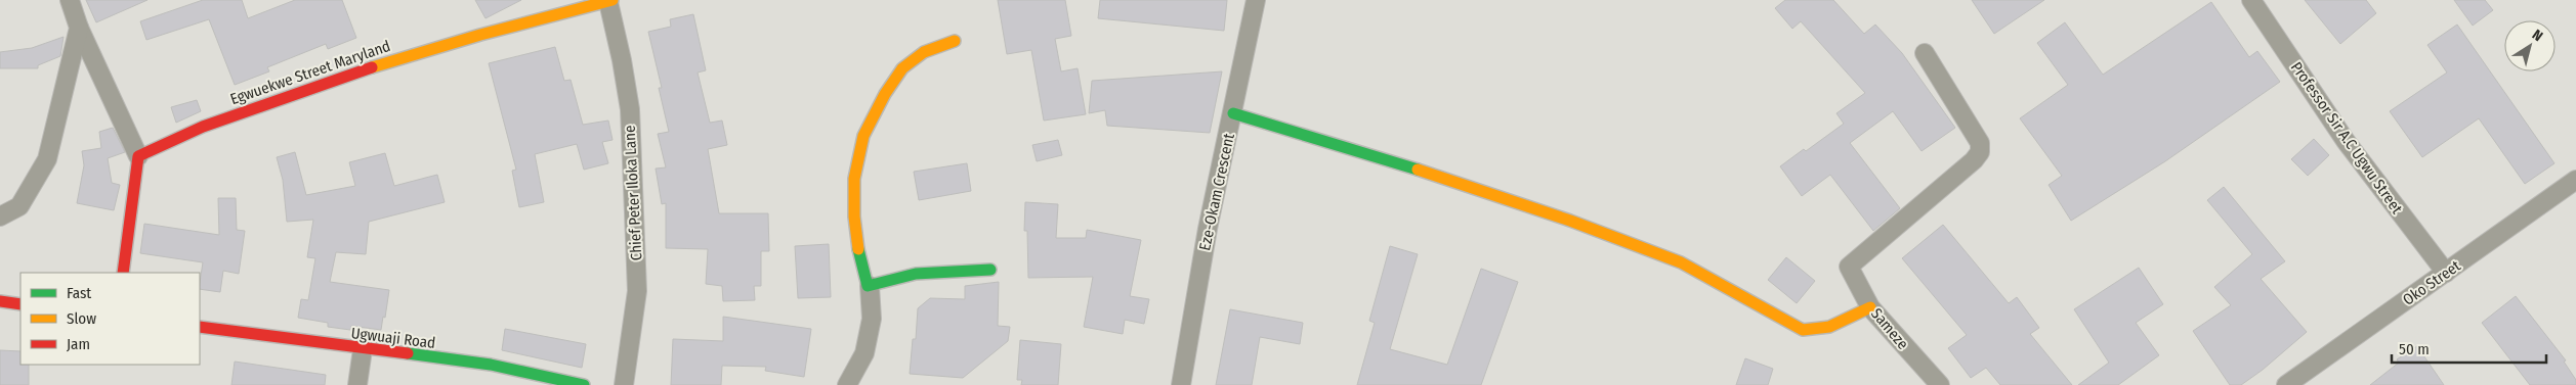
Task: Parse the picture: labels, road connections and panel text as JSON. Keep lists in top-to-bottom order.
{
  "streets": {
    "street": [
      "Egwuekwe Street Maryland",
      "Professor Sir A.C Ugwu Street",
      "Eze-Okam Crescent",
      "Chief Peter Iloka Lane",
      "Oko Street",
      "Sameze",
      "Ugwuaji Road"
    ]
  },
  "crossings": [
    ["Egwuekwe Street Maryland", "Chief Peter Iloka Lane"],
    ["Professor Sir A.C Ugwu Street", "Oko Street"]
  ],
  "legend": ["Fast", "Slow", "Jam"],
  "scale_bar": "50 m",
  "north": "top right"
}
